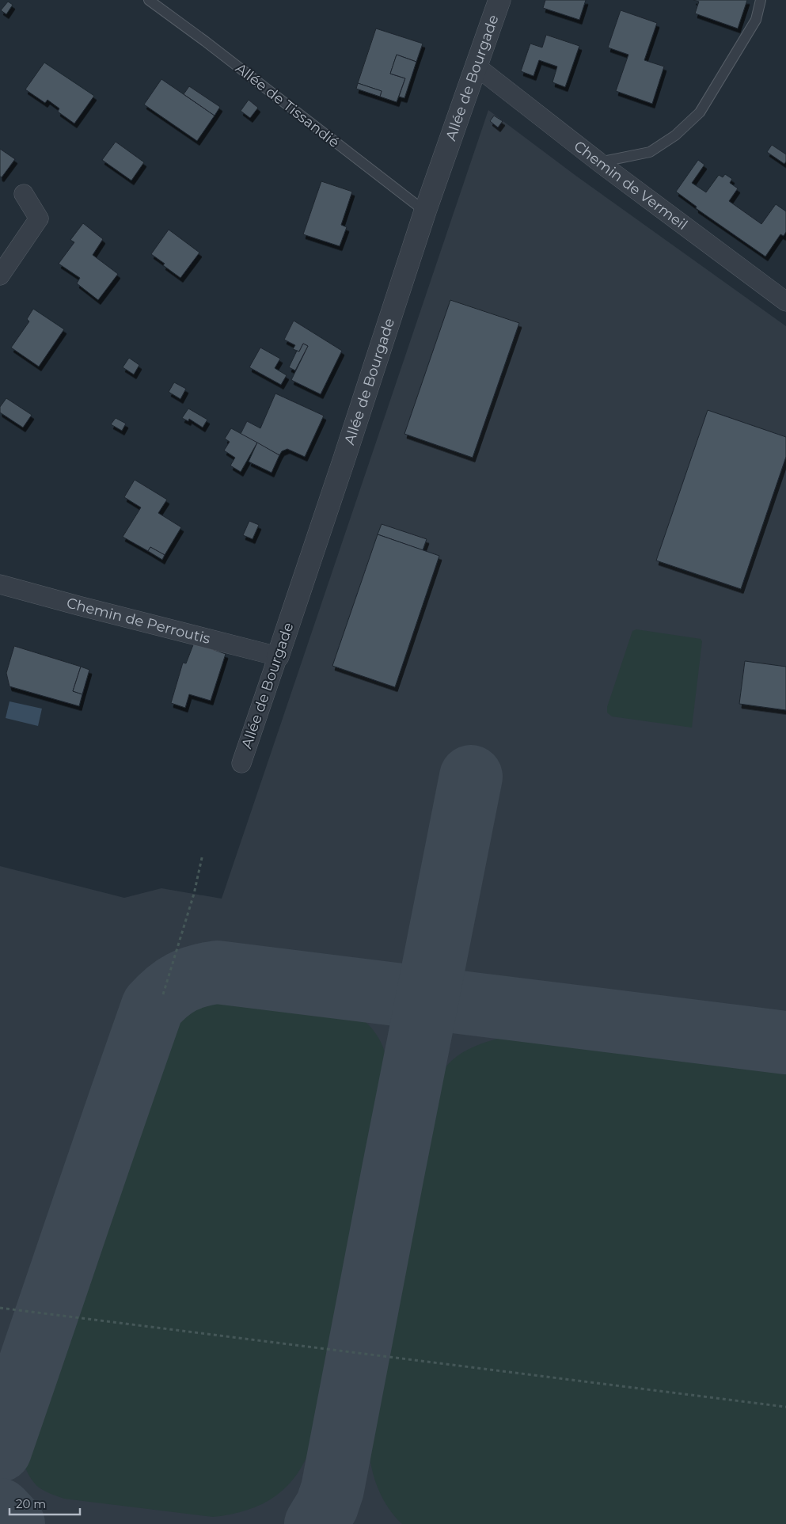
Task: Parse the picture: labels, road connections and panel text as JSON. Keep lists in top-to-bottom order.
{
  "streets": {
    "street": ["Allée de Bourgade", "Chemin de Vermeil", "Chemin de Perroutis"],
    "lane": ["Allée de Tissandié"]
  },
  "crossings": [
    ["Allée de Bourgade", "Allée de Tissandié"],
    ["Allée de Bourgade", "Chemin de Vermeil"],
    ["Allée de Bourgade", "Chemin de Perroutis"]
  ],
  "scale_bar": "20 m"
}
